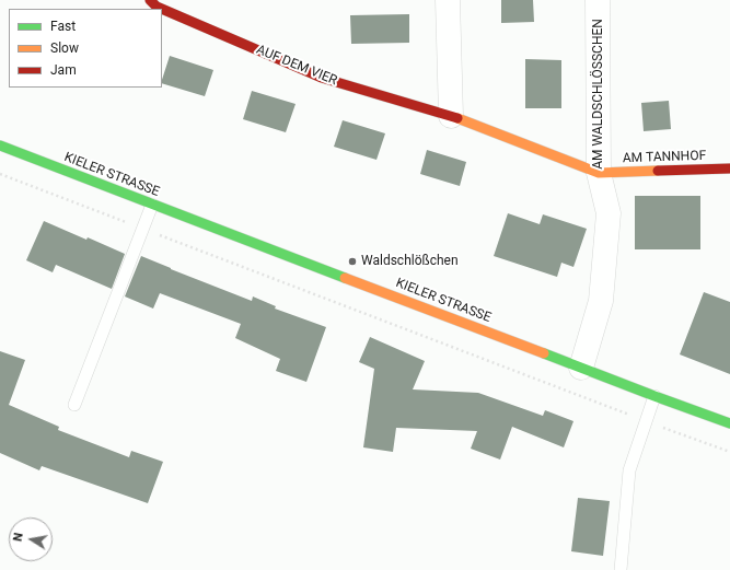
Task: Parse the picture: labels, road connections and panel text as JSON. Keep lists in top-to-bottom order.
{
  "streets": {
    "main road": ["AUF DEM VIER", "AM TANNHOF", "KIELER STRASSE"],
    "street": ["AM WALDSCHLÖSSCHEN"]
  },
  "crossings": [
    ["AUF DEM VIER", "AM WALDSCHLÖSSCHEN"],
    ["AUF DEM VIER", "AM TANNHOF"],
    ["AM WALDSCHLÖSSCHEN", "AM TANNHOF"],
    ["AM WALDSCHLÖSSCHEN", "KIELER STRASSE"]
  ],
  "places": ["Waldschlößchen"],
  "legend": ["Fast", "Slow", "Jam"],
  "north": "left"
}
